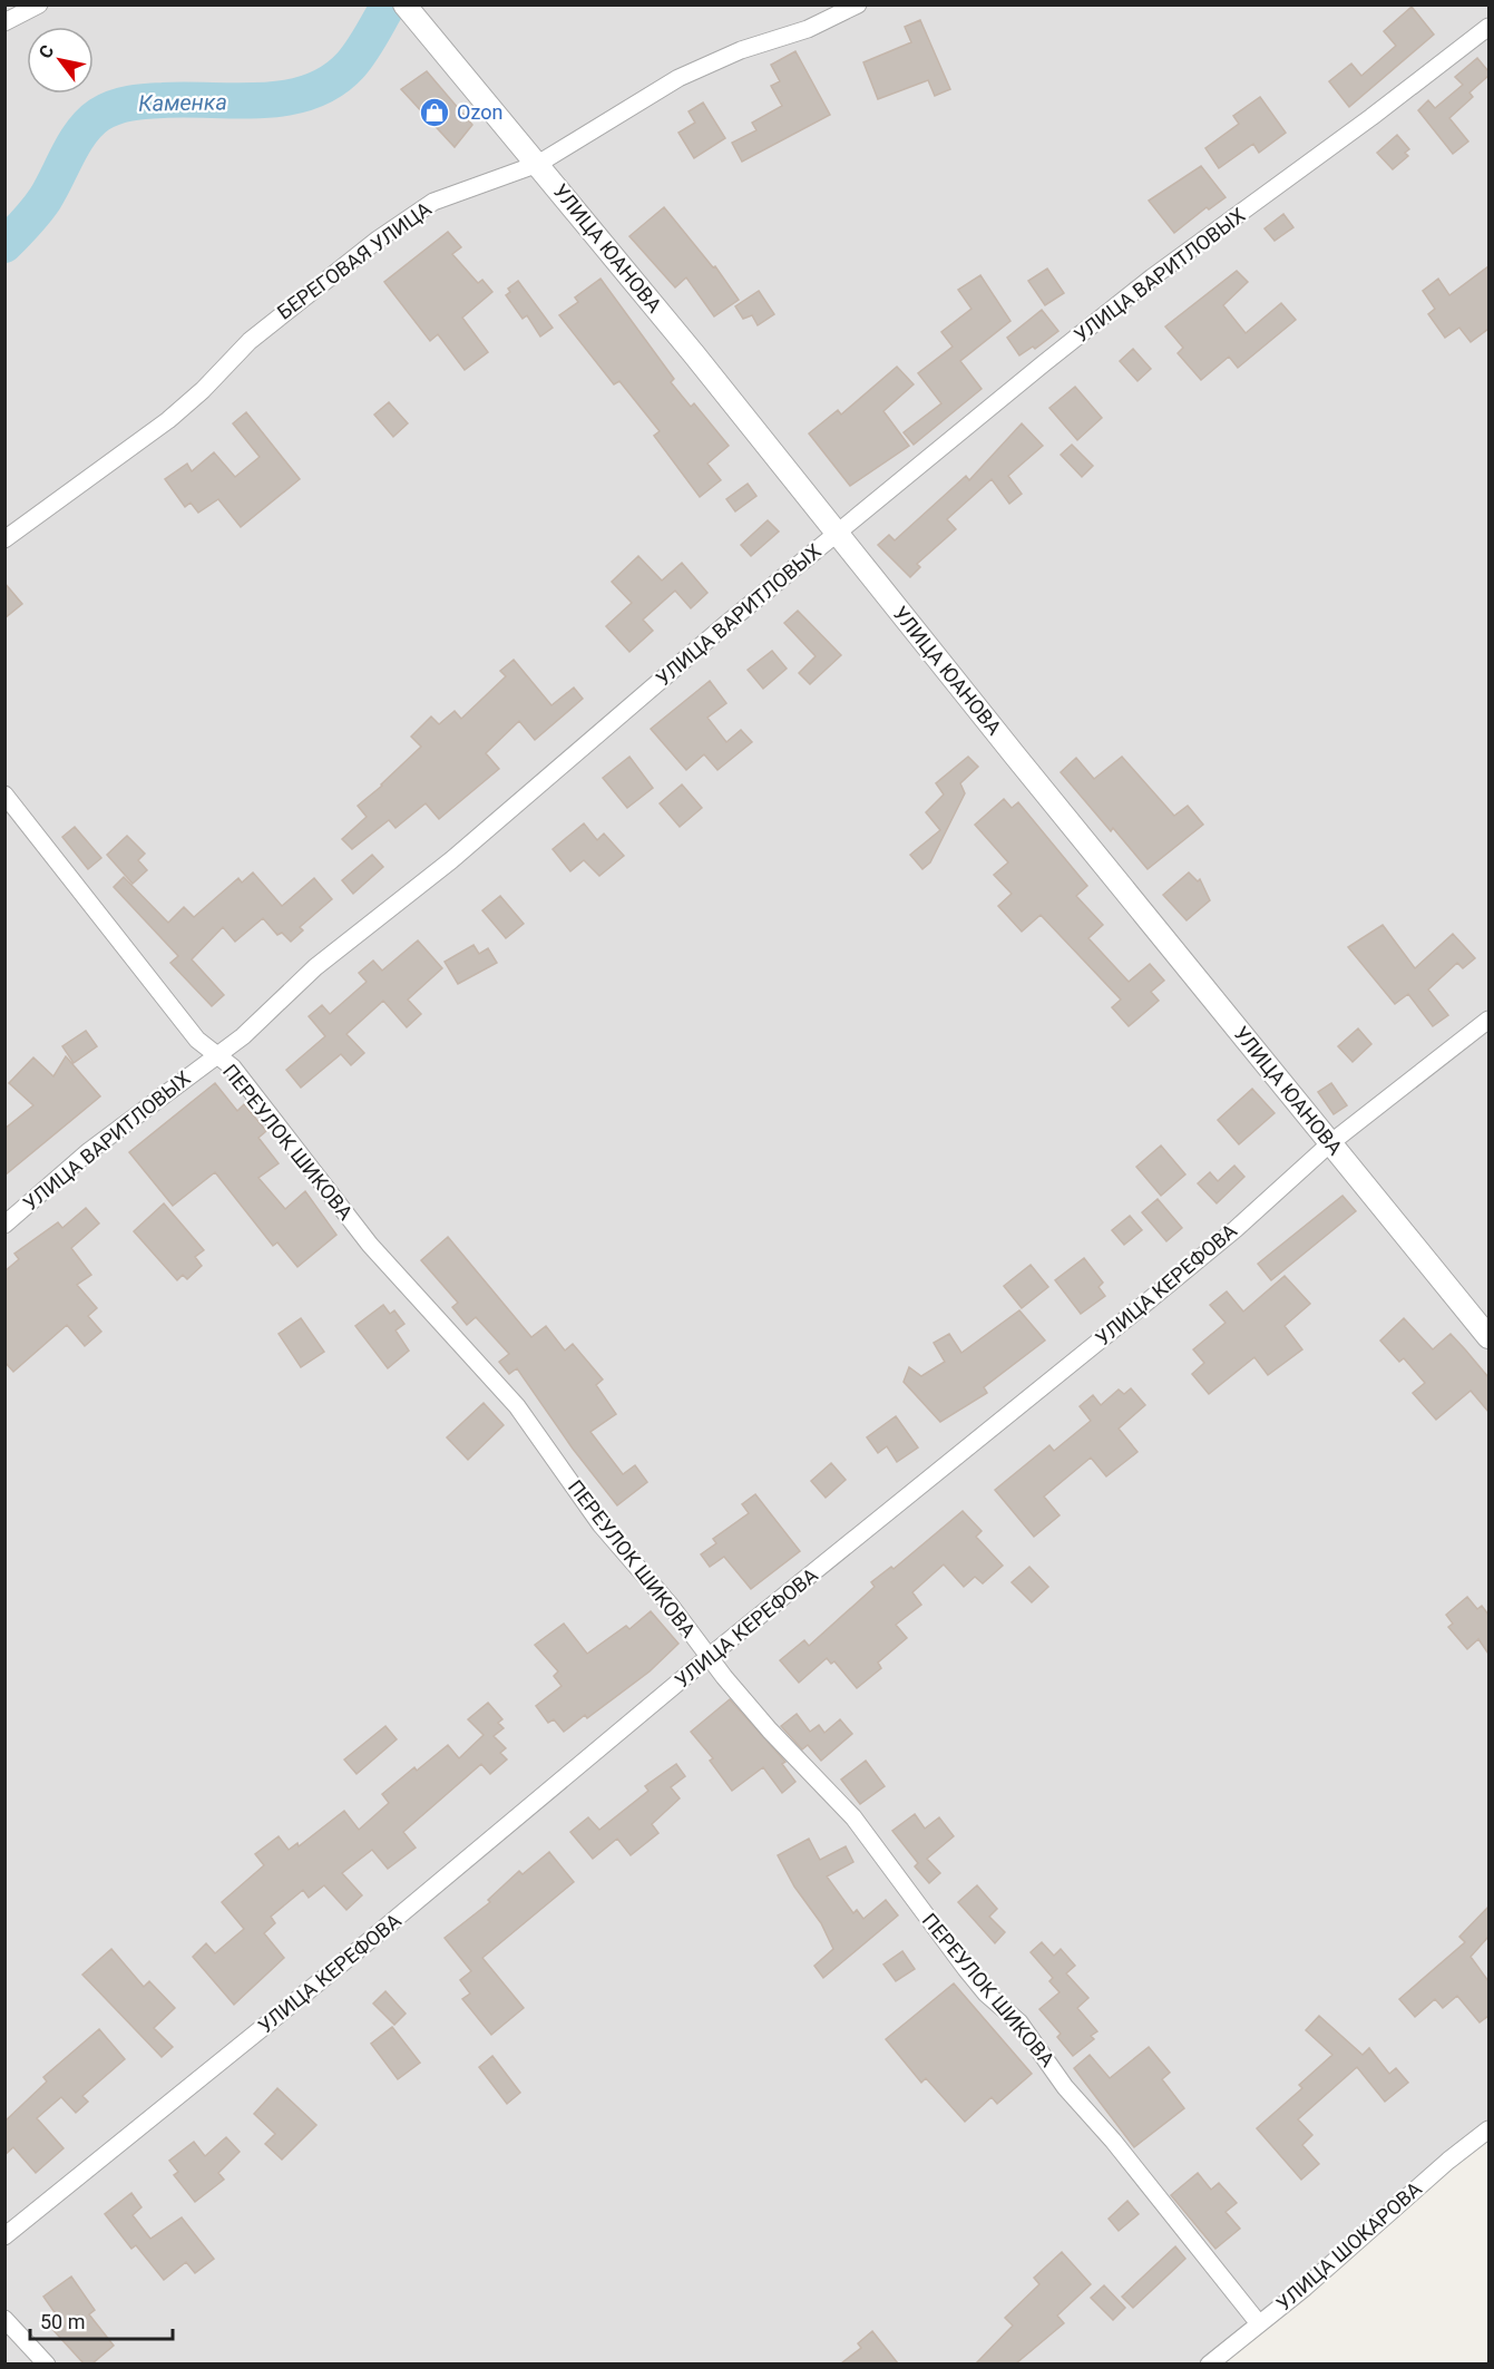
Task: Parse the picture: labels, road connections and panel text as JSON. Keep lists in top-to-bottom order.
{
  "streets": {
    "street": [
      "УЛИЦА ЮАНОВА",
      "БЕРЕГОВАЯ УЛИЦА",
      "УЛИЦА ВАРИТЛОВЫХ",
      "ПЕРЕУЛОК ШИКОВА",
      "УЛИЦА КЕРЕФОВА",
      "УЛИЦА ШОКАРОВА"
    ]
  },
  "crossings": [
    ["УЛИЦА ЮАНОВА", "БЕРЕГОВАЯ УЛИЦА"],
    ["УЛИЦА ЮАНОВА", "УЛИЦА ВАРИТЛОВЫХ"],
    ["УЛИЦА ЮАНОВА", "УЛИЦА КЕРЕФОВА"],
    ["УЛИЦА ВАРИТЛОВЫХ", "ПЕРЕУЛОК ШИКОВА"],
    ["ПЕРЕУЛОК ШИКОВА", "УЛИЦА КЕРЕФОВА"],
    ["ПЕРЕУЛОК ШИКОВА", "УЛИЦА ШОКАРОВА"]
  ],
  "water": ["Каменка"],
  "places": {
    "shop": ["Ozon"]
  },
  "scale_bar": "50 m",
  "north": "top left"
}
